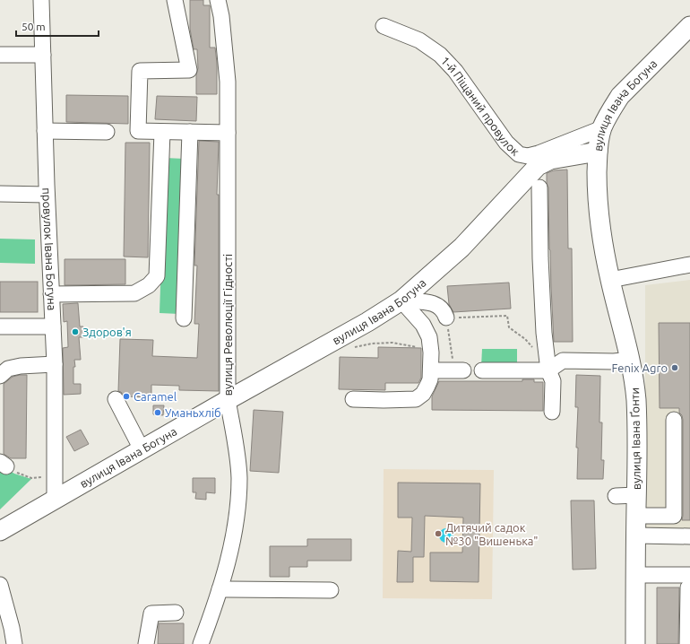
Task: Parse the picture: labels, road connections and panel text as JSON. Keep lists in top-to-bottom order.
{
  "streets": {
    "main road": ["вулиця Івана Богуна", "вулиця Івана Ґонти"],
    "street": ["1-й Піщаний провулок", "провулок Івана Богуна", "вулиця Революції Гідності"]
  },
  "crossings": [
    ["1-й Піщаний провулок", "вулиця Івана Богуна"],
    ["вулиця Івана Богуна", "провулок Івана Богуна"],
    ["вулиця Івана Богуна", "вулиця Революції Гідності"],
    ["вулиця Івана Богуна", "вулиця Івана Ґонти"]
  ],
  "places": [
    "Здоров'я",
    "Fenix Agro",
    "Caramel",
    "Уманьхліб",
    "Дитячий садок №30 \"Вишенька\""
  ],
  "scale_bar": "50 m"
}
